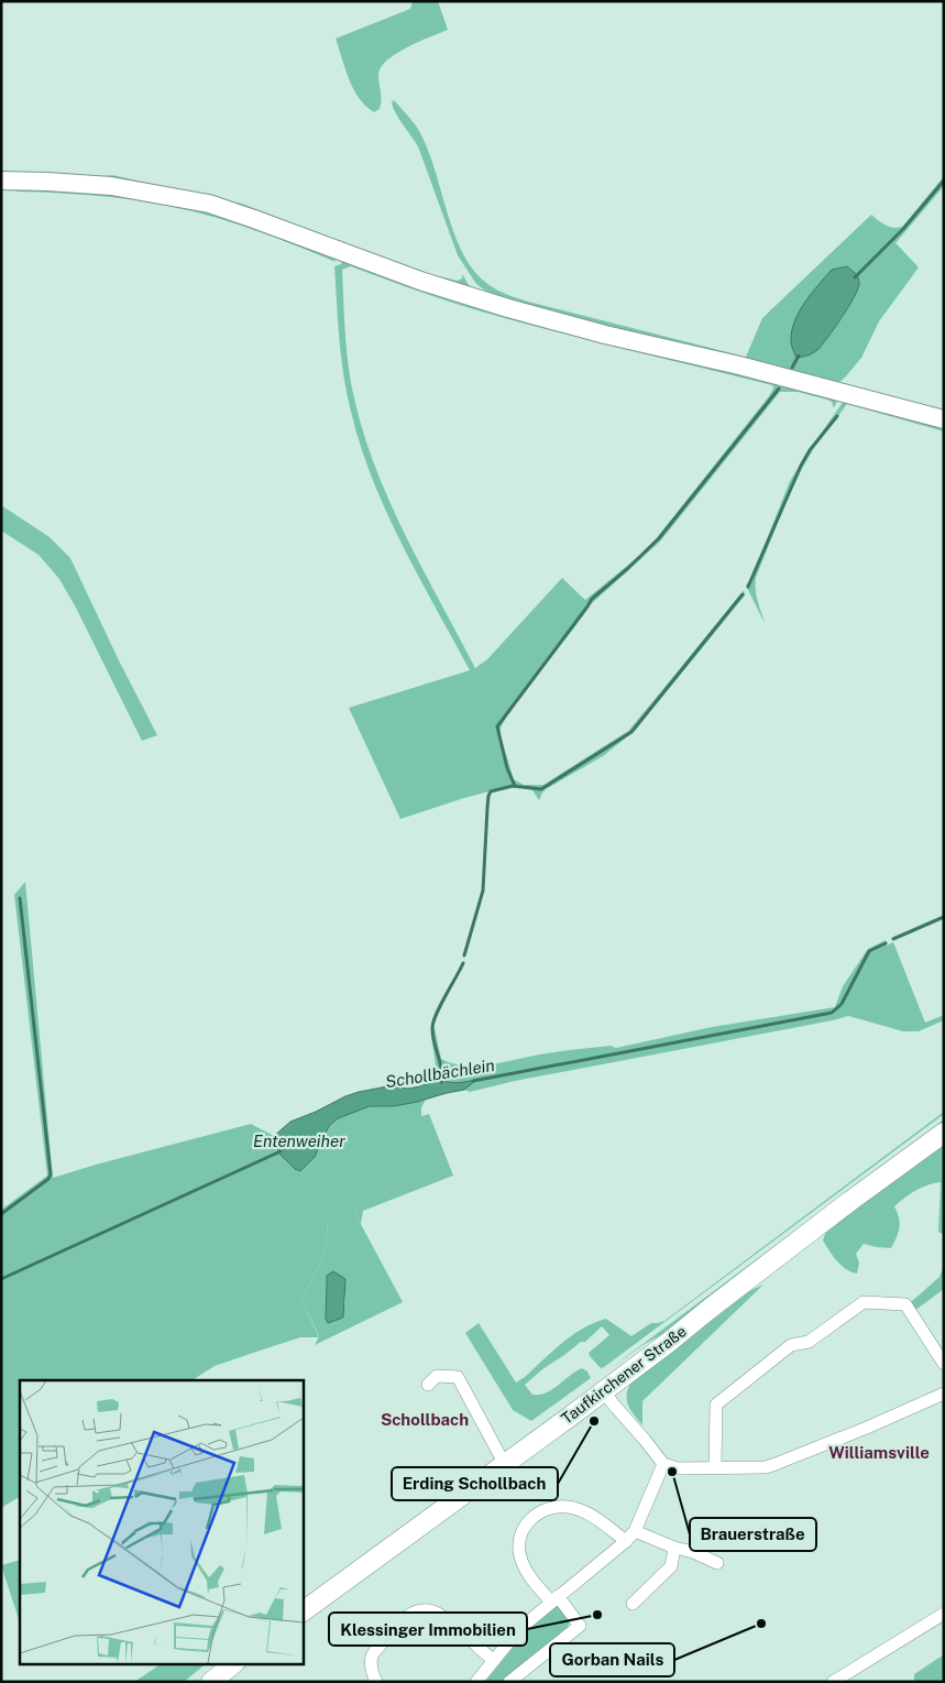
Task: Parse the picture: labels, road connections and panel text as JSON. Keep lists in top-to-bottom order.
{
  "streets": {
    "main road": ["Taufkirchener Straße"]
  },
  "districts": ["Schollbach", "Williamsville"],
  "water": ["Schollbächlein", "Entenweiher"],
  "places": [
    "Erding Schollbach",
    "Brauerstraße",
    "Klessinger Immobilien",
    "Gorban Nails"
  ]
}
